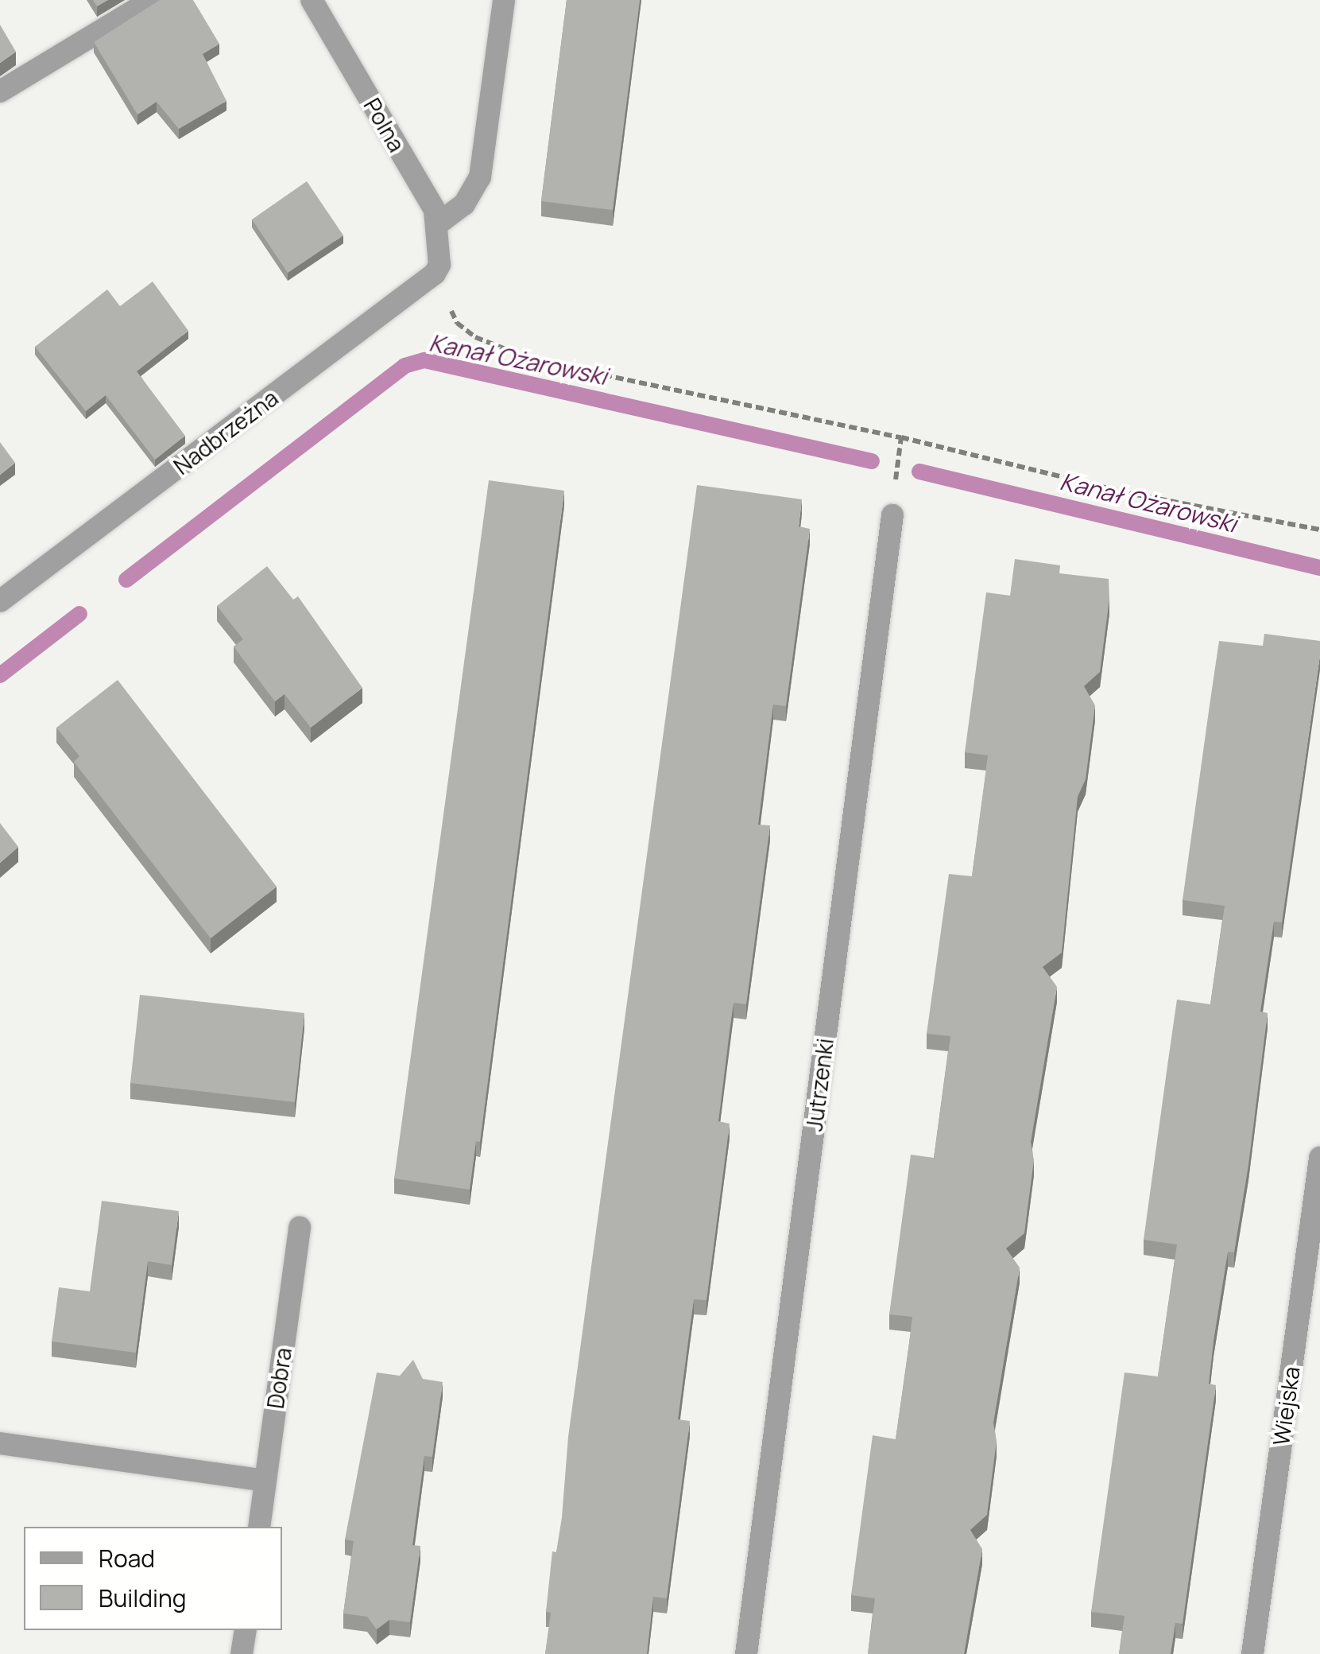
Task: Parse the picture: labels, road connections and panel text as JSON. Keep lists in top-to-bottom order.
{
  "streets": {
    "street": [
      "Polna",
      "Nadbrzeżna",
      "Jutrzenki",
      "Dobra",
      "Wiejska"
    ]
  },
  "crossings": [
    ["Polna", "Nadbrzeżna"]
  ],
  "water": ["Kanał Ożarowski"],
  "legend": ["Road", "Building"]
}
